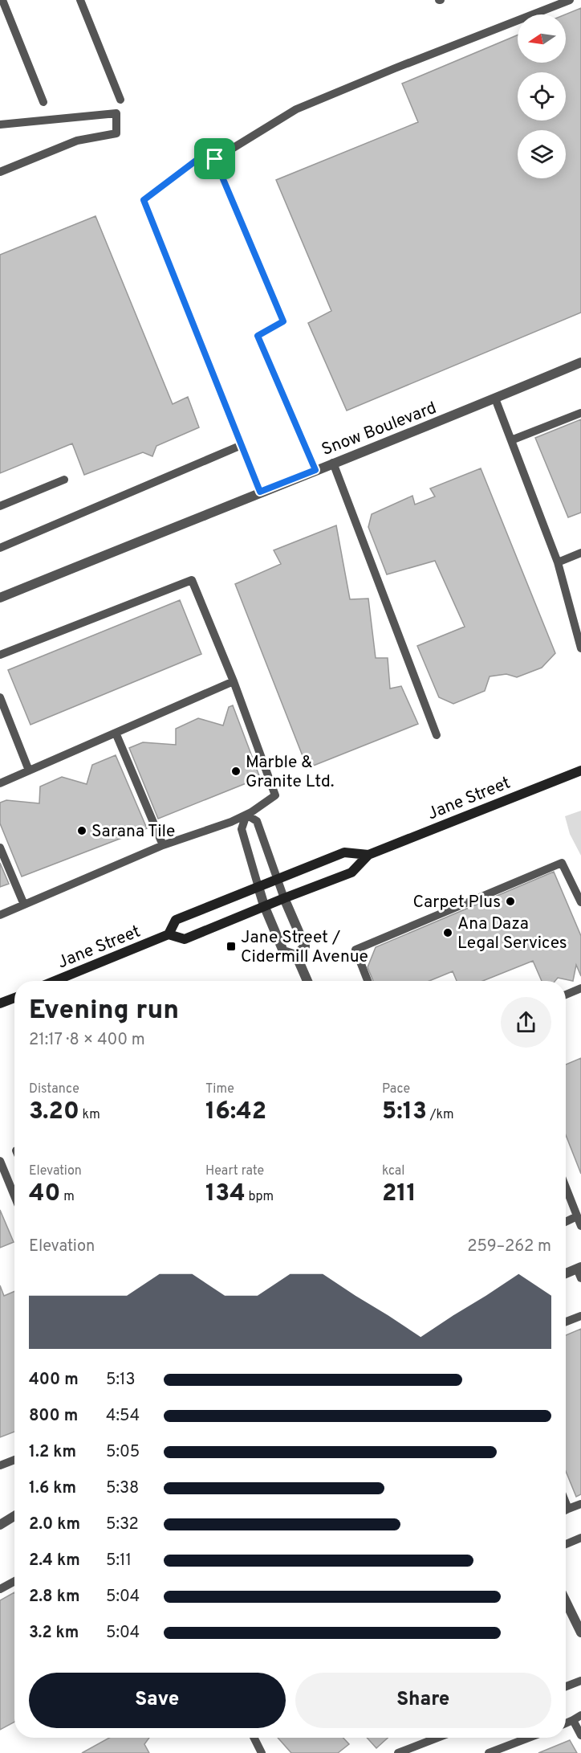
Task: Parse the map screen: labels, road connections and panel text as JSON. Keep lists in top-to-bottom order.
{
  "streets": {
    "main road": ["Jane Street"],
    "street": ["Snow Boulevard"]
  },
  "places": {
    "other": [
      "Marble & Granite Ltd.",
      "Sarana Tile",
      "Carpet Plus",
      "Ana Daza Legal Services"
    ],
    "transit": ["Jane Street / Cidermill Avenue"]
  },
  "north": "left",
  "page": {
    "heading": ["Evening run", "21:17 · 8 × 400 m"],
    "stats": [
      ["Distance", "3.20 km"],
      ["Time", "16:42"],
      ["Pace", "5:13 /km"],
      ["Elevation", "40 m"],
      ["Heart rate", "134 bpm"],
      ["kcal", "211"]
    ],
    "chart": ["Elevation", "259–262 m"],
    "list": [
      {
        "name": "400 m",
        "note": "5:13"
      },
      {
        "name": "800 m",
        "note": "4:54"
      },
      {
        "name": "1.2 km",
        "note": "5:05"
      },
      {
        "name": "1.6 km",
        "note": "5:38"
      },
      {
        "name": "2.0 km",
        "note": "5:32"
      },
      {
        "name": "2.4 km",
        "note": "5:11"
      },
      {
        "name": "2.8 km",
        "note": "5:04"
      },
      {
        "name": "3.2 km",
        "note": "5:04"
      }
    ],
    "buttons": ["Save", "Share"]
  }
}
